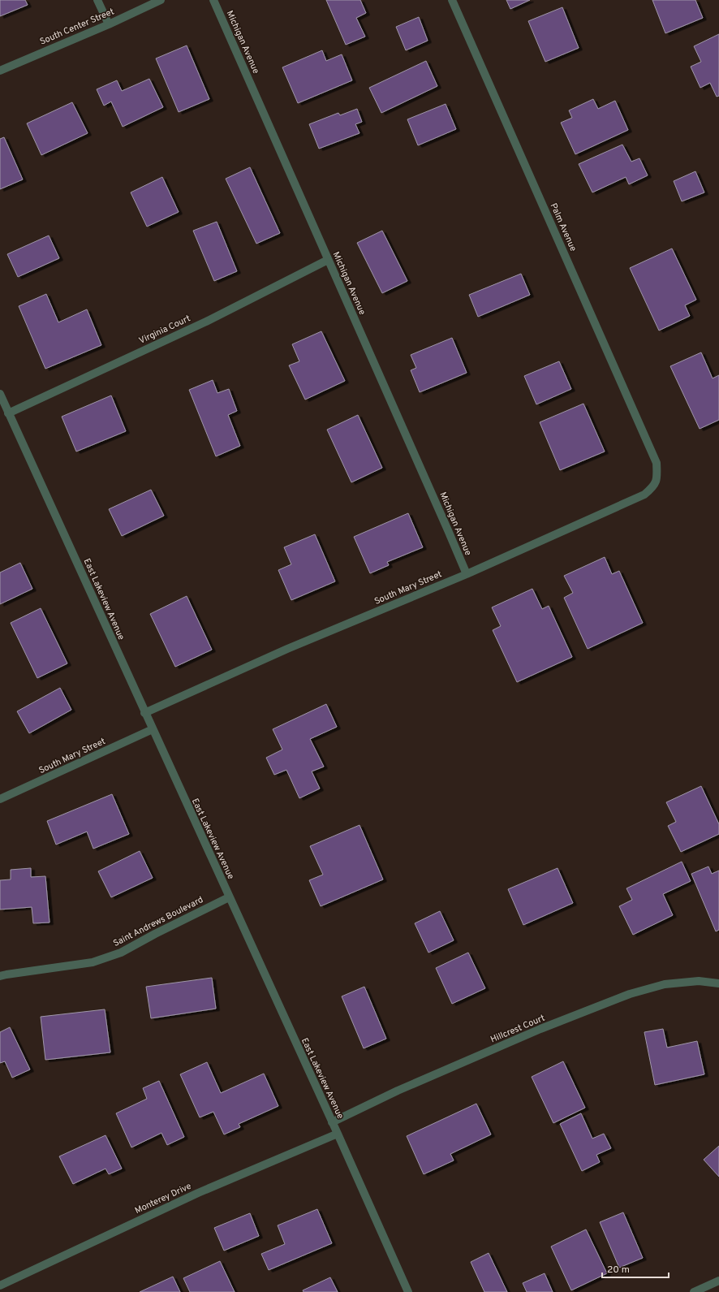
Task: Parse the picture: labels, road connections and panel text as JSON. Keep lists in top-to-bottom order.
{
  "streets": {
    "street": [
      "South Center Street",
      "Michigan Avenue",
      "Palm Avenue",
      "Virginia Court",
      "South Mary Street",
      "East Lakeview Avenue",
      "Saint Andrews Boulevard",
      "Hillcrest Court",
      "Monterey Drive"
    ]
  },
  "crossings": [
    ["Michigan Avenue", "Virginia Court"],
    ["Michigan Avenue", "South Mary Street"],
    ["Palm Avenue", "South Mary Street"],
    ["Virginia Court", "East Lakeview Avenue"],
    ["South Mary Street", "East Lakeview Avenue"],
    ["East Lakeview Avenue", "Saint Andrews Boulevard"],
    ["East Lakeview Avenue", "Hillcrest Court"],
    ["East Lakeview Avenue", "Monterey Drive"]
  ],
  "scale_bar": "20 m"
}
